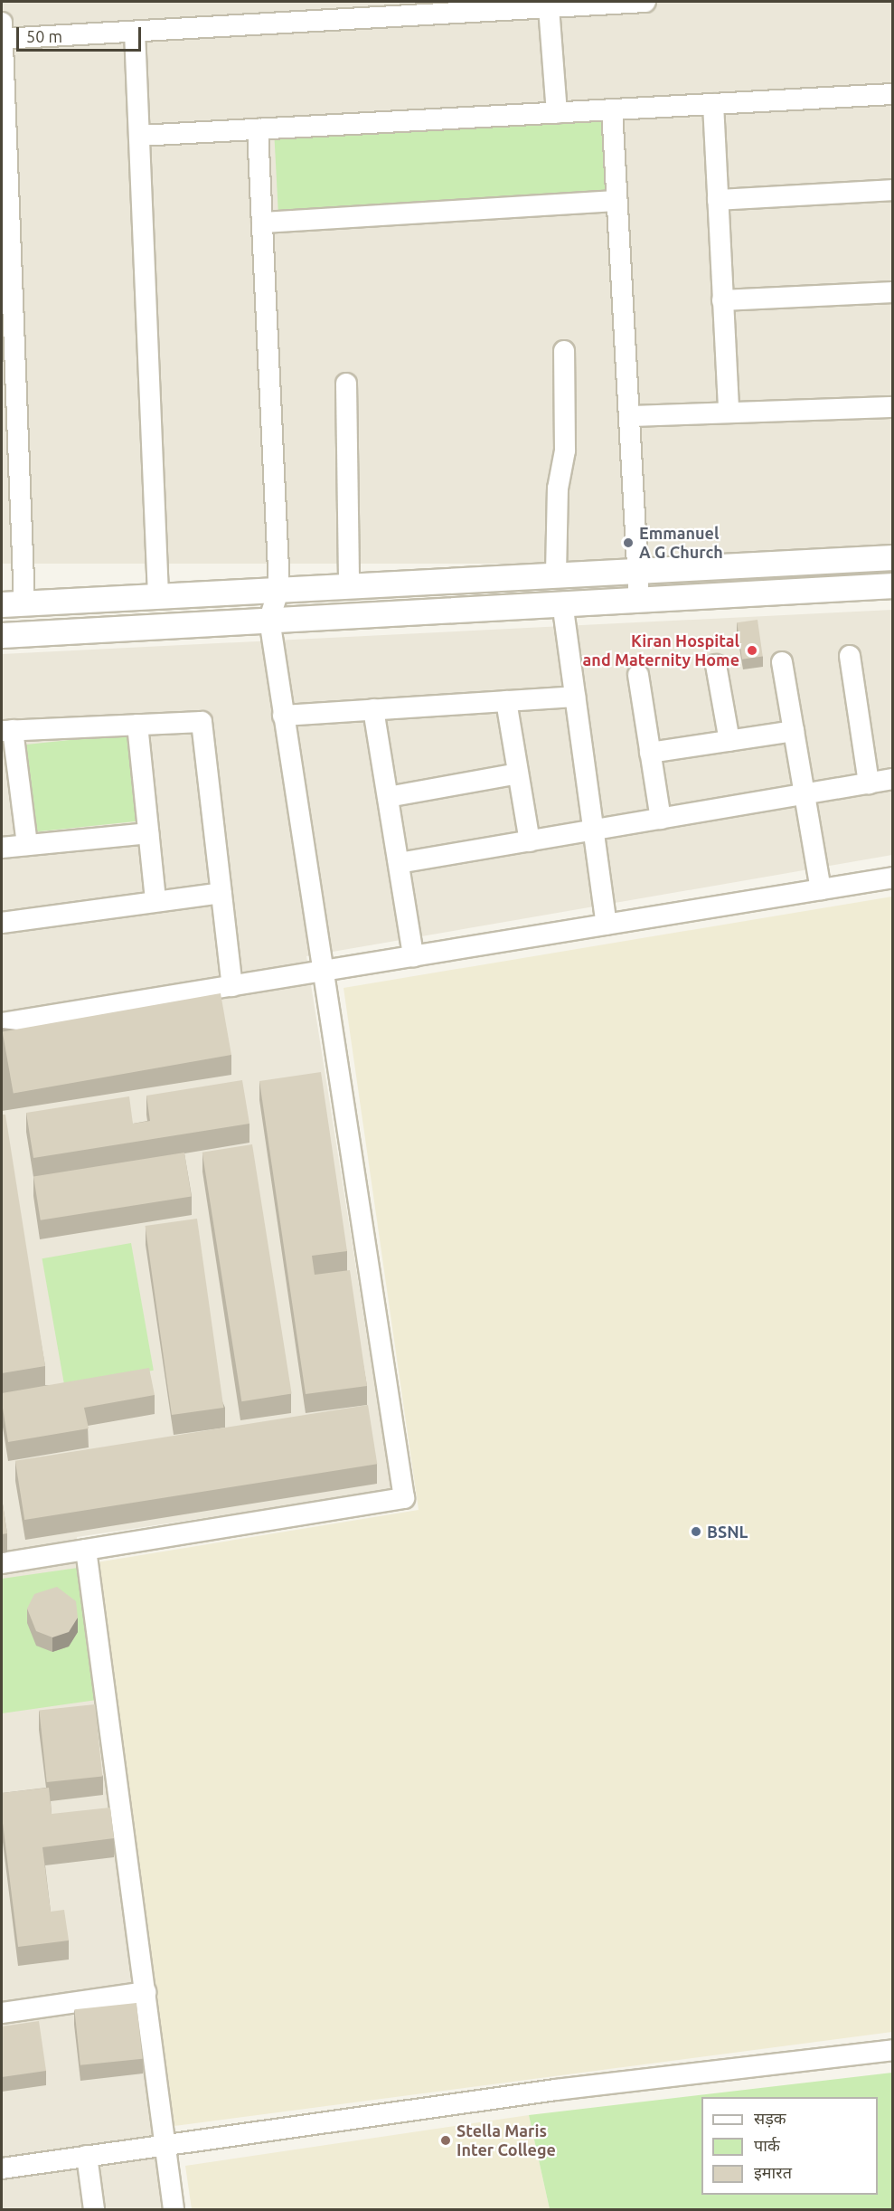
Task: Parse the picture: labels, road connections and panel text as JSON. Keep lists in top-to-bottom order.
{
  "places": [
    "Emmanuel A G Church",
    "Kiran Hospital and Maternity Home",
    "BSNL",
    "Stella Maris Inter College"
  ],
  "legend": ["सड़क", "पार्क", "इमारत"],
  "scale_bar": "50 m"
}
